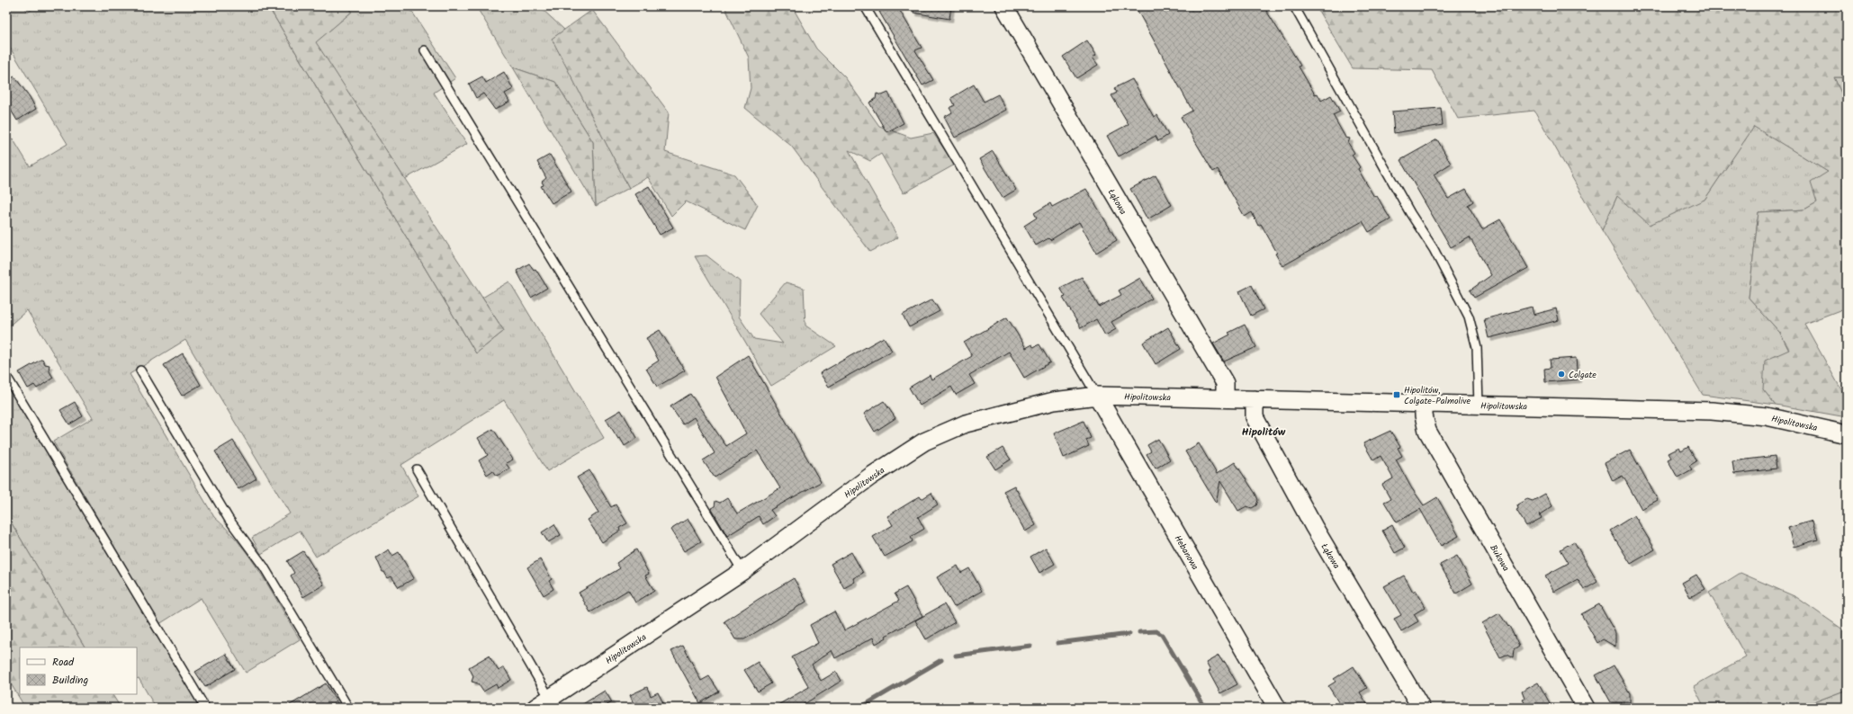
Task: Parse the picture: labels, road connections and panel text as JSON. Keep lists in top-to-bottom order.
{
  "streets": {
    "street": [
      "Łąkowa",
      "Hipolitowska",
      "Hebanowa",
      "Bukowa"
    ]
  },
  "crossings": [
    ["Łąkowa", "Hipolitowska"],
    ["Hipolitowska", "Hebanowa"],
    ["Hipolitowska", "Bukowa"]
  ],
  "districts": ["Hipolitów"],
  "places": {
    "other": ["Colgate"],
    "transit": ["Hipolitów, Colgate-Palmolive"]
  },
  "legend": ["Road", "Building"]
}
